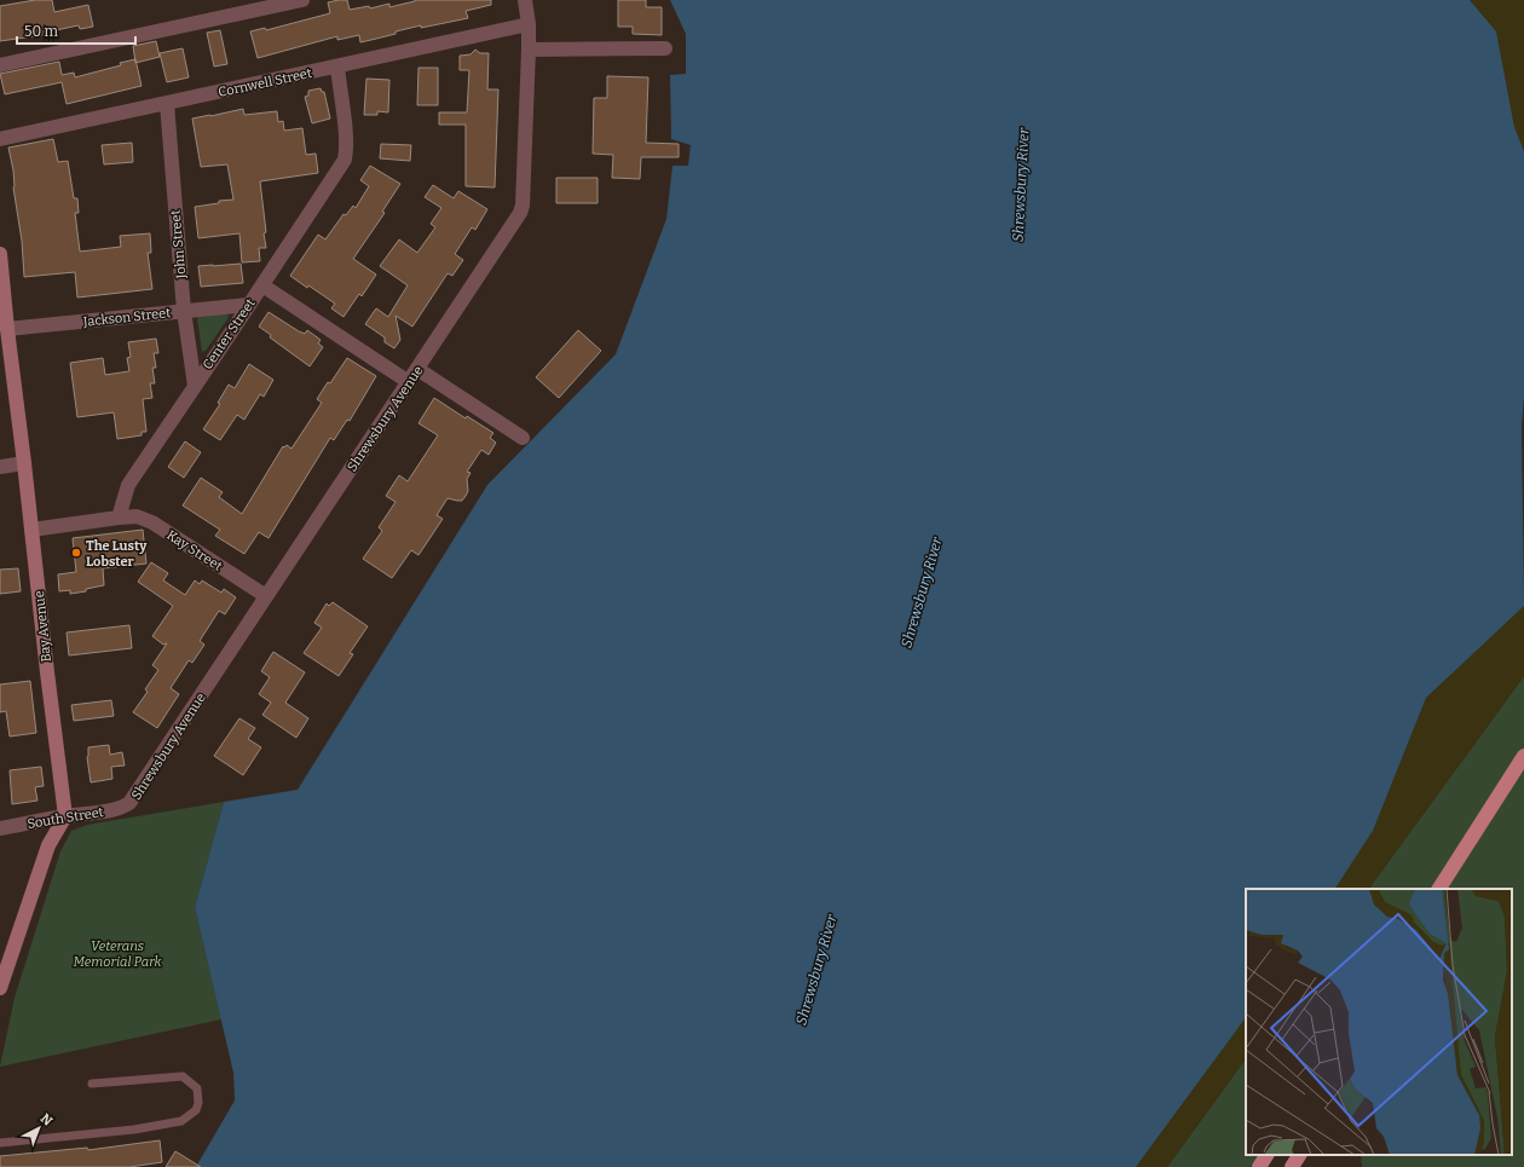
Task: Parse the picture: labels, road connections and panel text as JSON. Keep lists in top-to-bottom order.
{
  "streets": {
    "street": [
      "Cornwell Street",
      "John Street",
      "Jackson Street",
      "Center Street",
      "Shrewsbury Avenue",
      "Kay Street",
      "Bay Avenue",
      "South Street"
    ]
  },
  "crossings": [
    ["Cornwell Street", "John Street"],
    ["Cornwell Street", "Center Street"],
    ["Cornwell Street", "Shrewsbury Avenue"],
    ["John Street", "Jackson Street"],
    ["John Street", "Center Street"],
    ["Jackson Street", "Center Street"],
    ["Jackson Street", "Bay Avenue"],
    ["Center Street", "Kay Street"],
    ["Shrewsbury Avenue", "Kay Street"],
    ["Shrewsbury Avenue", "South Street"],
    ["Bay Avenue", "South Street"]
  ],
  "water": ["Shrewsbury River"],
  "parks": ["Veterans Memorial Park"],
  "places": ["The Lusty Lobster"],
  "scale_bar": "50 m",
  "north": "top right"
}
